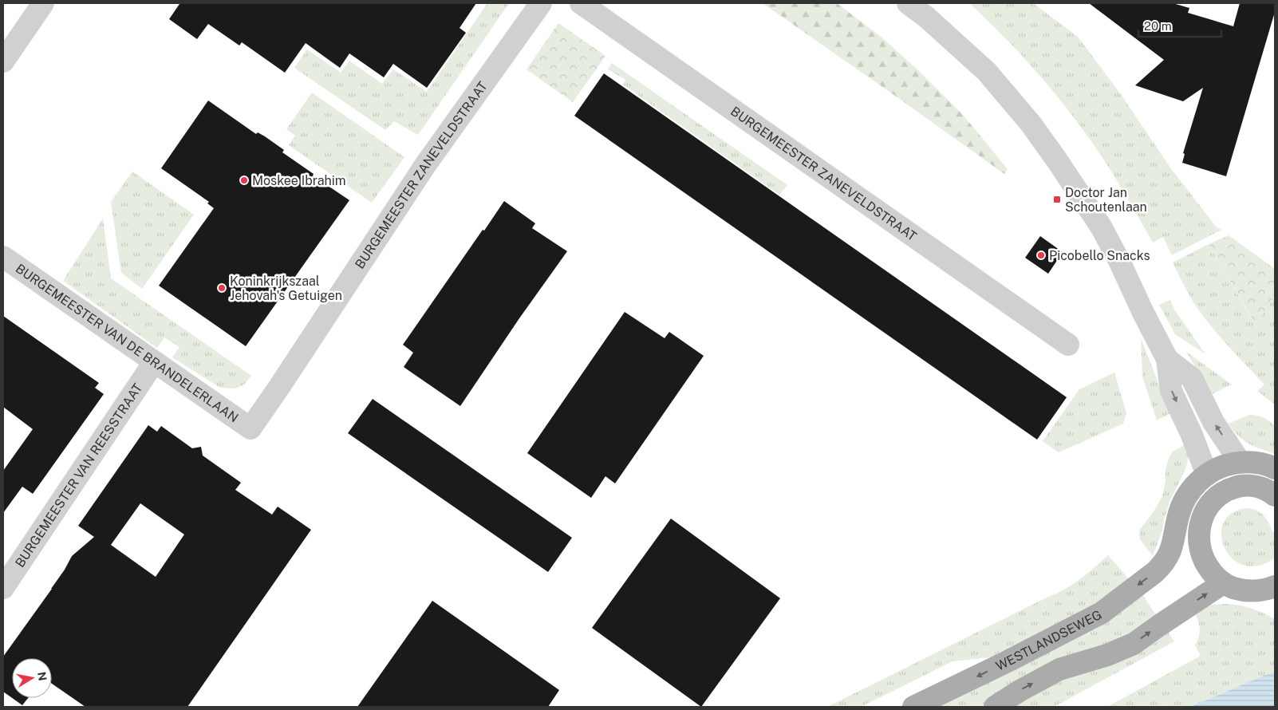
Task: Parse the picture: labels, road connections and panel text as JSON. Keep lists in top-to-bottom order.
{
  "streets": {
    "main road": ["WESTLANDSEWEG"],
    "street": ["BURGEMEESTER ZANEVELDSTRAAT", "BURGEMEESTER VAN DE BRANDELERLAAN", "BURGEMEESTER VAN REESSTRAAT"]
  },
  "crossings": [
    ["BURGEMEESTER ZANEVELDSTRAAT", "BURGEMEESTER VAN DE BRANDELERLAAN"],
    ["BURGEMEESTER VAN DE BRANDELERLAAN", "BURGEMEESTER VAN REESSTRAAT"]
  ],
  "places": {
    "other": ["Moskee Ibrahim", "Picobello Snacks", "Koninkrijkszaal Jehovah's Getuigen"],
    "transit": ["Doctor Jan Schoutenlaan"]
  },
  "scale_bar": "20 m",
  "north": "right"
}
